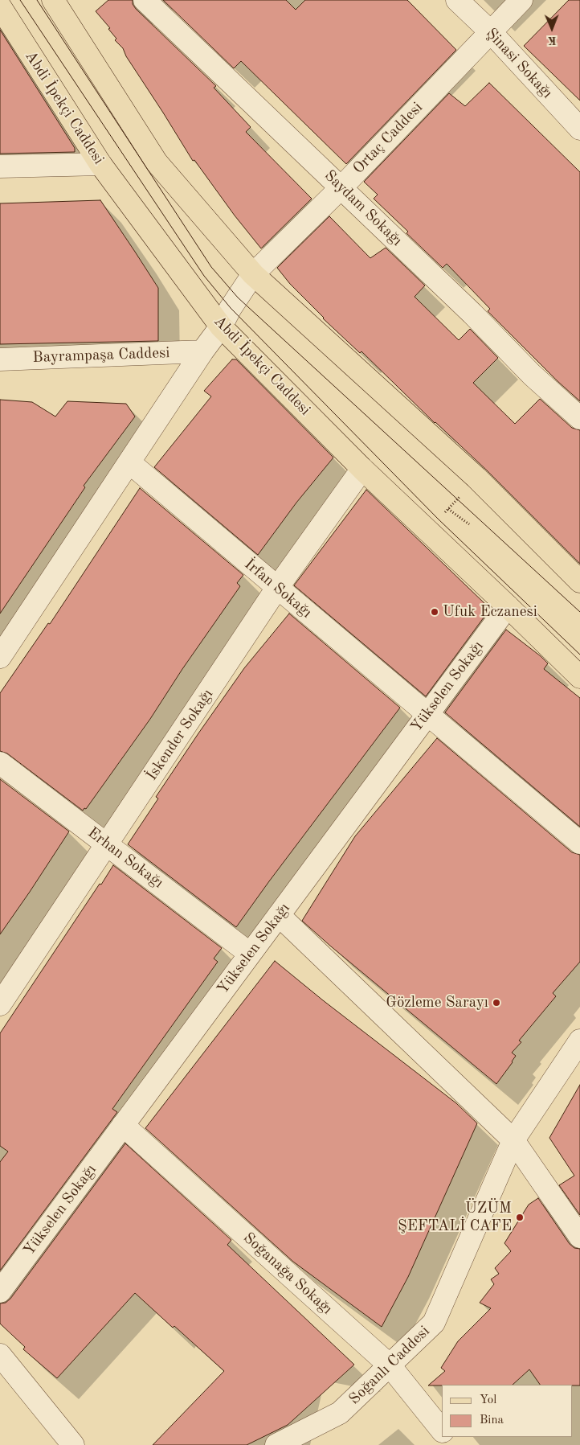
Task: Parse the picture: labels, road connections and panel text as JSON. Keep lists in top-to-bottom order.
{
  "streets": {
    "main road": ["Abdi İpekçi Caddesi"],
    "street": [
      "Şinasi Sokağı",
      "Ortaç Caddesi",
      "Saydam Sokağı",
      "Bayrampaşa Caddesi",
      "İrfan Sokağı",
      "Yükselen Sokağı",
      "İskender Sokağı",
      "Erhan Sokağı",
      "Soğanağa Sokağı",
      "Soğanlı Caddesi"
    ]
  },
  "crossings": [
    ["Şinasi Sokağı", "Ortaç Caddesi"],
    ["Abdi İpekçi Caddesi", "Ortaç Caddesi"],
    ["Abdi İpekçi Caddesi", "Yükselen Sokağı"],
    ["Abdi İpekçi Caddesi", "İskender Sokağı"],
    ["Ortaç Caddesi", "Saydam Sokağı"],
    ["Ortaç Caddesi", "Bayrampaşa Caddesi"],
    ["Ortaç Caddesi", "İrfan Sokağı"],
    ["İrfan Sokağı", "Yükselen Sokağı"],
    ["İrfan Sokağı", "İskender Sokağı"],
    ["Yükselen Sokağı", "Erhan Sokağı"],
    ["Yükselen Sokağı", "Soğanağa Sokağı"],
    ["İskender Sokağı", "Erhan Sokağı"],
    ["Soğanağa Sokağı", "Soğanlı Caddesi"]
  ],
  "places": ["Ufuk Eczanesi", "Gözleme Sarayı", "ÜZÜM ŞEFTALİ CAFE"],
  "legend": ["Yol", "Bina"],
  "north": "bottom"
}
